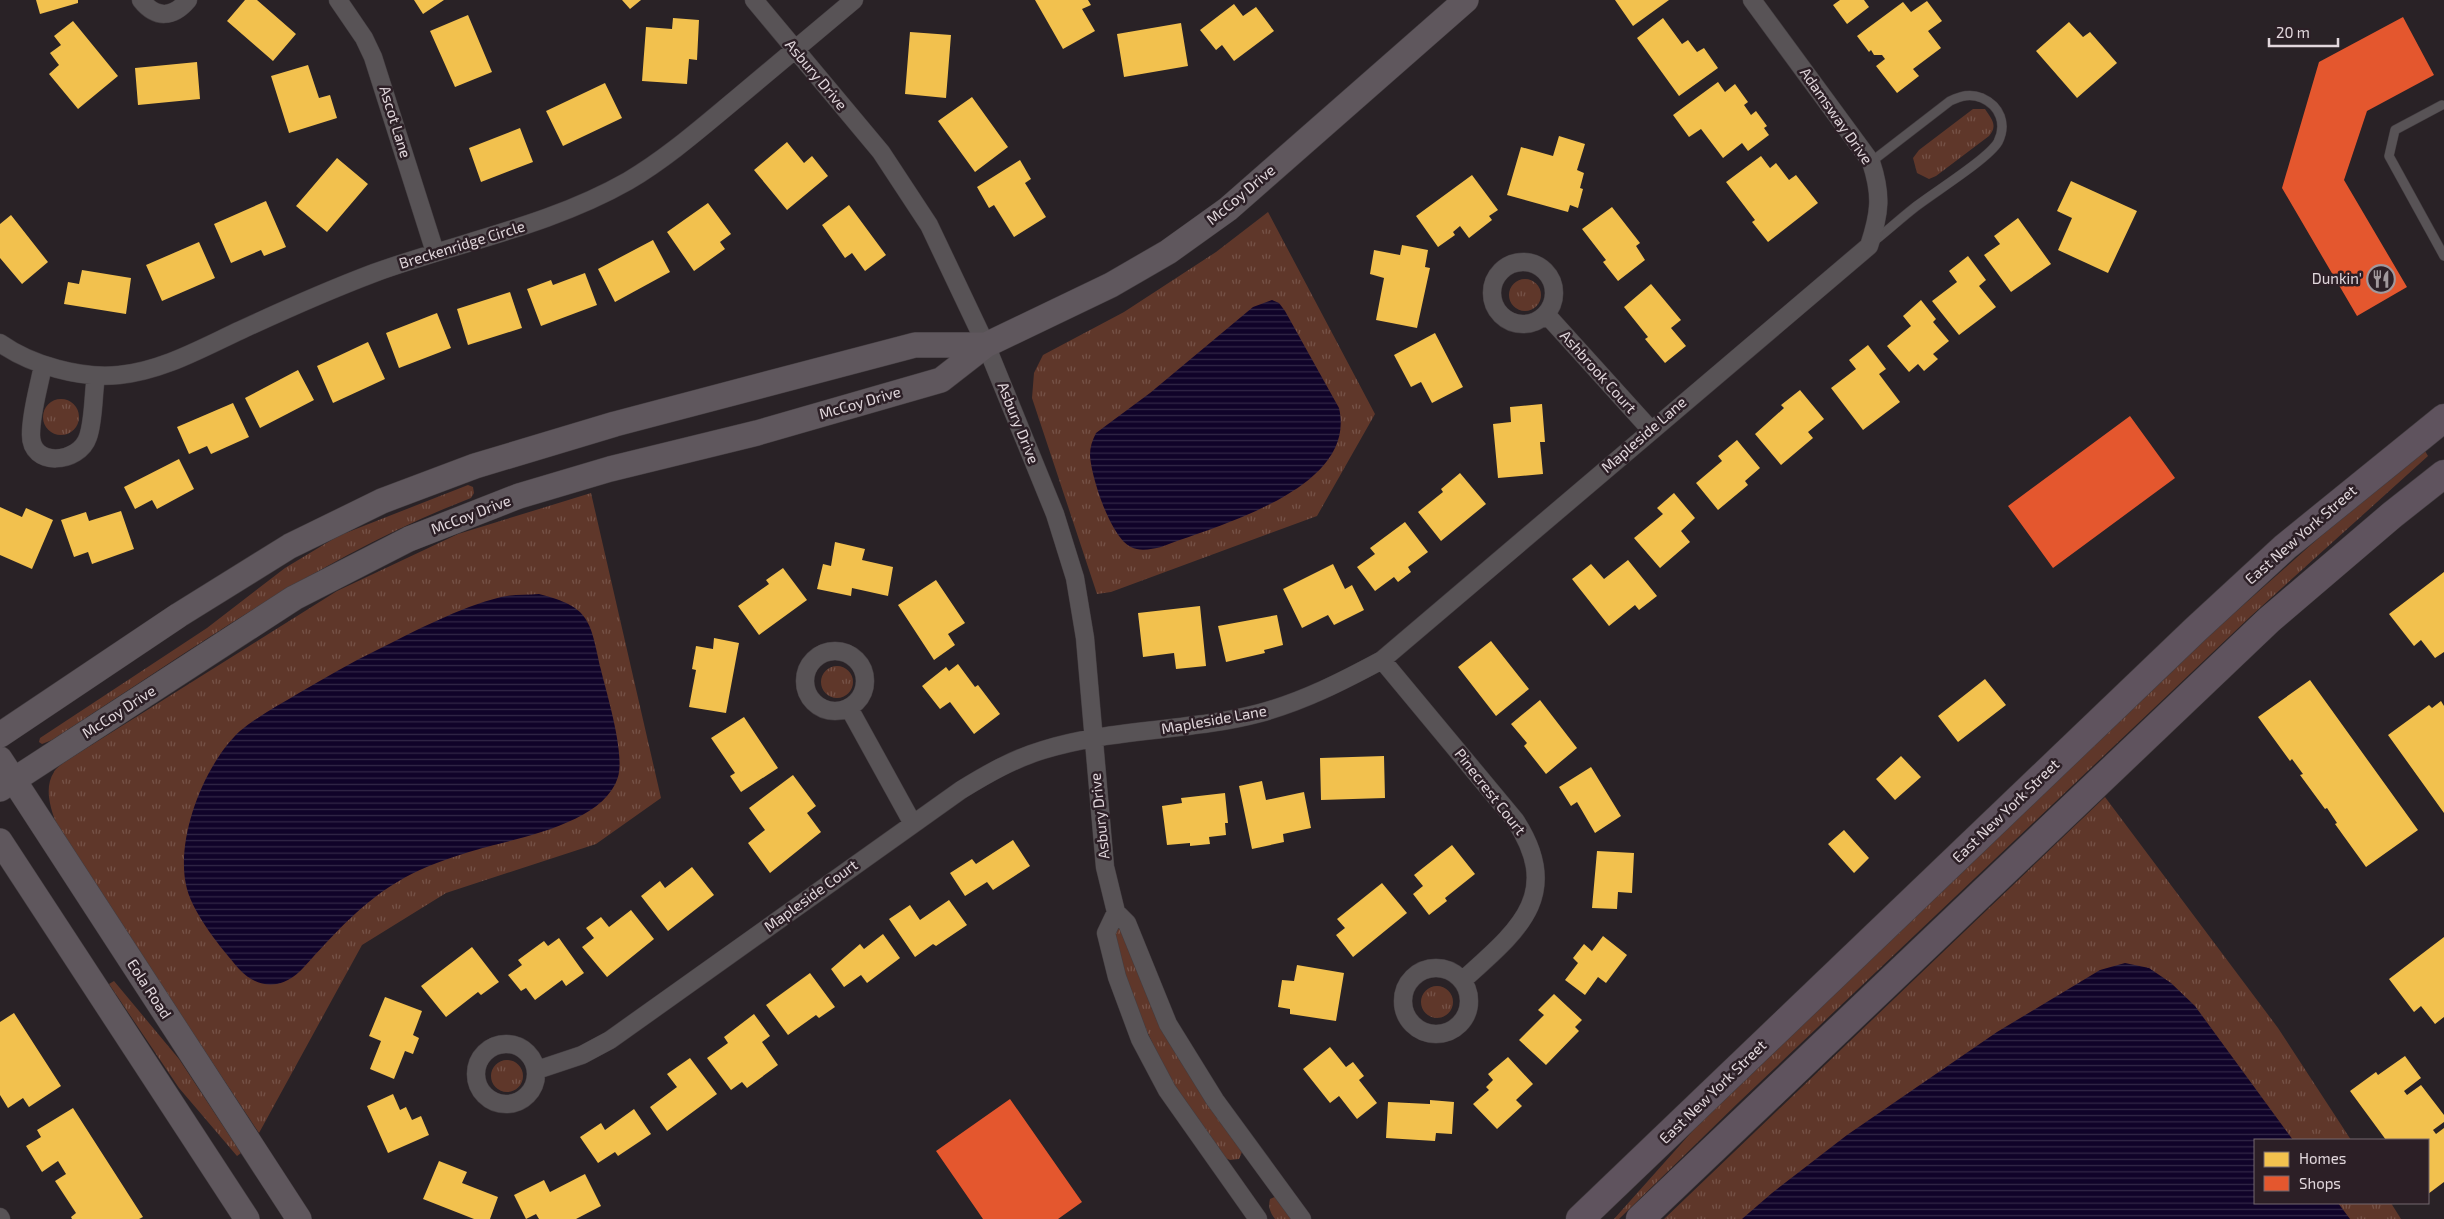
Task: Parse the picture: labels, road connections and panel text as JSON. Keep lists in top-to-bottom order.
{
  "streets": {
    "main road": ["East New York Street"],
    "street": [
      "Asbury Drive",
      "Adamsway Drive",
      "Ascot Lane",
      "McCoy Drive",
      "Breckenridge Circle",
      "Ashbrook Court",
      "Mapleside Lane",
      "Pinecrest Court",
      "Mapleside Court",
      "Eola Road"
    ]
  },
  "crossings": [
    ["Asbury Drive", "McCoy Drive"],
    ["Asbury Drive", "Breckenridge Circle"],
    ["Asbury Drive", "Mapleside Lane"],
    ["Asbury Drive", "Mapleside Court"],
    ["Adamsway Drive", "Mapleside Lane"],
    ["Ascot Lane", "Breckenridge Circle"],
    ["McCoy Drive", "Eola Road"],
    ["Ashbrook Court", "Mapleside Lane"],
    ["Mapleside Lane", "Pinecrest Court"],
    ["Mapleside Lane", "Mapleside Court"]
  ],
  "places": {
    "restaurant": ["Dunkin'"]
  },
  "legend": ["Homes", "Shops"],
  "scale_bar": "20 m"
}
